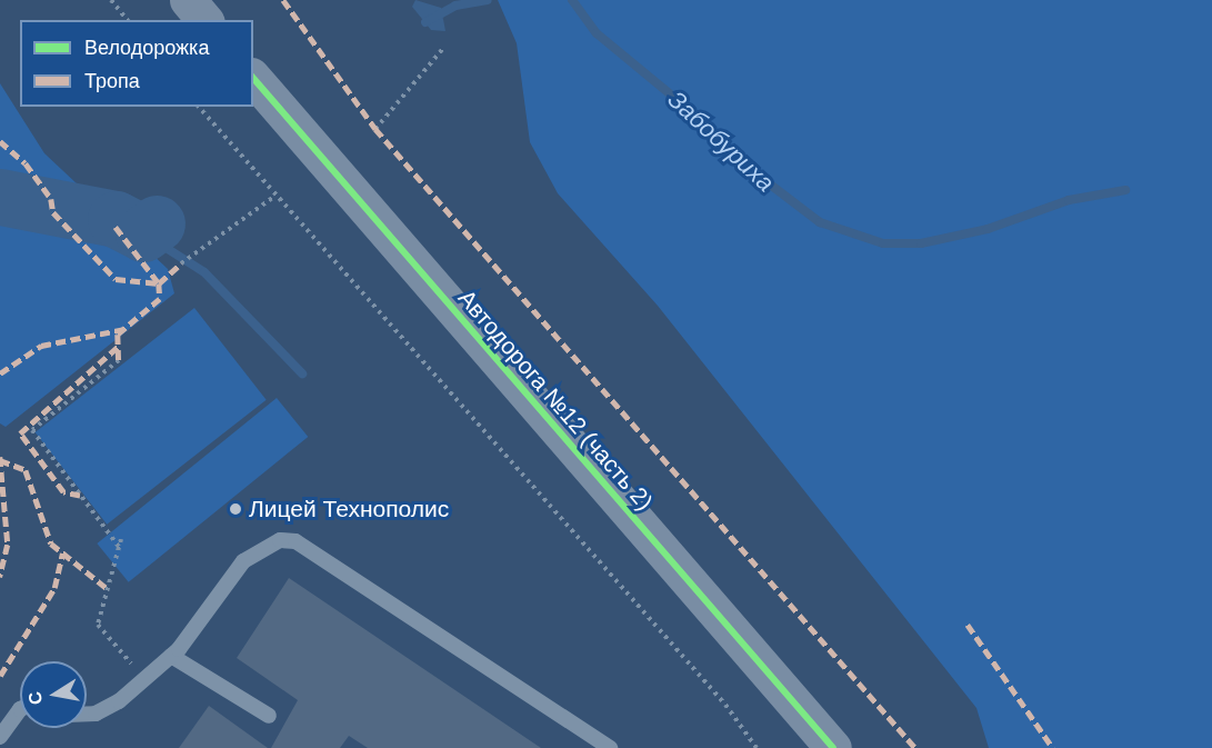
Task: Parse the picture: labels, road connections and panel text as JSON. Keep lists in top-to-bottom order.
{
  "streets": {
    "street": ["Автодорога №12 (часть 2)"]
  },
  "water": ["Забобуриха"],
  "places": ["Лицей Технополис"],
  "legend": ["Велодорожка", "Тропа"],
  "north": "left"
}
